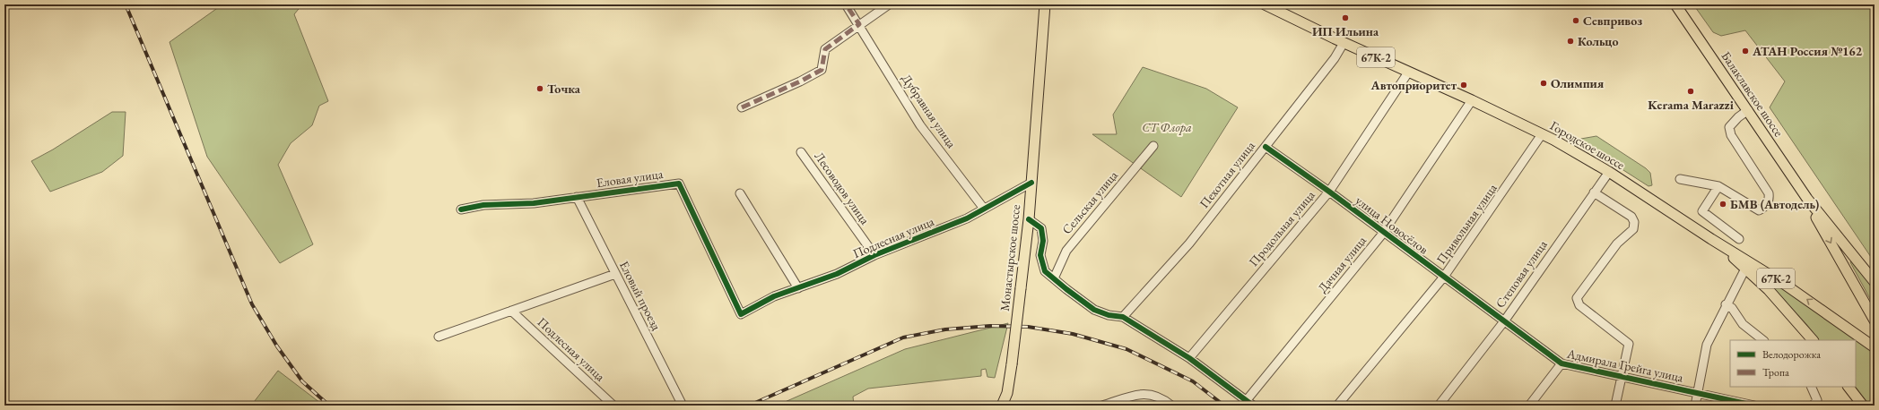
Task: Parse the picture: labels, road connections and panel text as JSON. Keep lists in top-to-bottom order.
{
  "streets": {
    "main road": [
      "67К-2",
      "Балаклавское шоссе",
      "Городское шоссе",
      "Монастырское шоссе"
    ],
    "street": [
      "Дубравная улица",
      "Пехотная улица",
      "Еловая улица",
      "Лесоводов улица",
      "Сельская улица",
      "Привольная улица",
      "улица Новосёлов",
      "Продольная улица",
      "Подлесная улица",
      "Дачная улица",
      "Степовая улица",
      "Еловый проезд",
      "Адмирала Грейга улица"
    ]
  },
  "crossings": [
    ["67К-2", "Городское шоссе"],
    ["Дубравная улица", "Подлесная улица"],
    ["Городское шоссе", "Пехотная улица"],
    ["Городское шоссе", "Привольная улица"],
    ["Городское шоссе", "Продольная улица"],
    ["Городское шоссе", "Дачная улица"],
    ["Городское шоссе", "Степовая улица"],
    ["Пехотная улица", "улица Новосёлов"],
    ["Еловая улица", "Подлесная улица"],
    ["Еловая улица", "Еловый проезд"],
    ["Лесоводов улица", "Подлесная улица"],
    ["Привольная улица", "улица Новосёлов"],
    ["улица Новосёлов", "Продольная улица"],
    ["улица Новосёлов", "Дачная улица"],
    ["улица Новосёлов", "Степовая улица"],
    ["улица Новосёлов", "Адмирала Грейга улица"],
    ["Подлесная улица", "Монастырское шоссе"],
    ["Подлесная улица", "Еловый проезд"],
    ["Степовая улица", "Адмирала Грейга улица"]
  ],
  "parks": ["СТ Флора"],
  "places": [
    "ИП Ильина",
    "Севпривоз",
    "Кольцо",
    "АТАН Россия №162",
    "Олимпия",
    "Автоприоритет",
    "Точка",
    "Kerama Marazzi",
    "БМВ (Автодель)"
  ],
  "legend": ["Велодорожка", "Тропа"]
}
